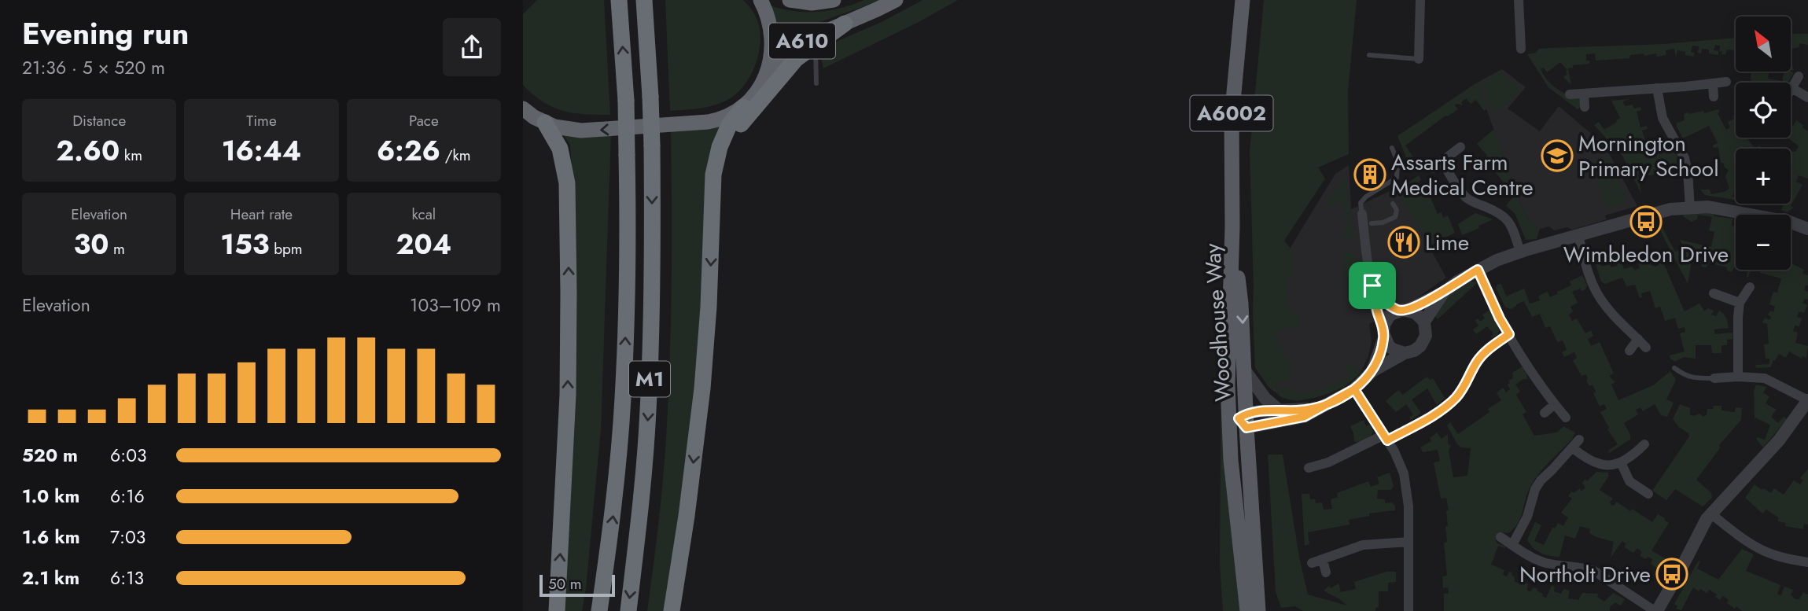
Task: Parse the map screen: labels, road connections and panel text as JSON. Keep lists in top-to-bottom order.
{
  "streets": {
    "highway": ["A610", "M1"],
    "main road": ["A6002", "Woodhouse Way"]
  },
  "crossings": [
    ["A6002", "Woodhouse Way"]
  ],
  "places": {
    "school or university": ["Mornington Primary School"],
    "building": ["Assarts Farm Medical Centre"],
    "bus stop": ["Wimbledon Drive", "Northolt Drive"],
    "restaurant": ["Lime"]
  },
  "scale_bar": "50 m",
  "north": "top left",
  "page": {
    "heading": ["Evening run", "21:36 · 5 × 520 m"],
    "map_buttons": ["+", "−"],
    "stats": [
      ["Distance", "2.60 km"],
      ["Time", "16:44"],
      ["Pace", "6:26 /km"],
      ["Elevation", "30 m"],
      ["Heart rate", "153 bpm"],
      ["kcal", "204"]
    ],
    "chart": ["Elevation", "103–109 m"],
    "list": [
      {
        "name": "520 m",
        "note": "6:03"
      },
      {
        "name": "1.0 km",
        "note": "6:16"
      },
      {
        "name": "1.6 km",
        "note": "7:03"
      },
      {
        "name": "2.1 km",
        "note": "6:13"
      }
    ],
    "scale": "50 m"
  }
}
